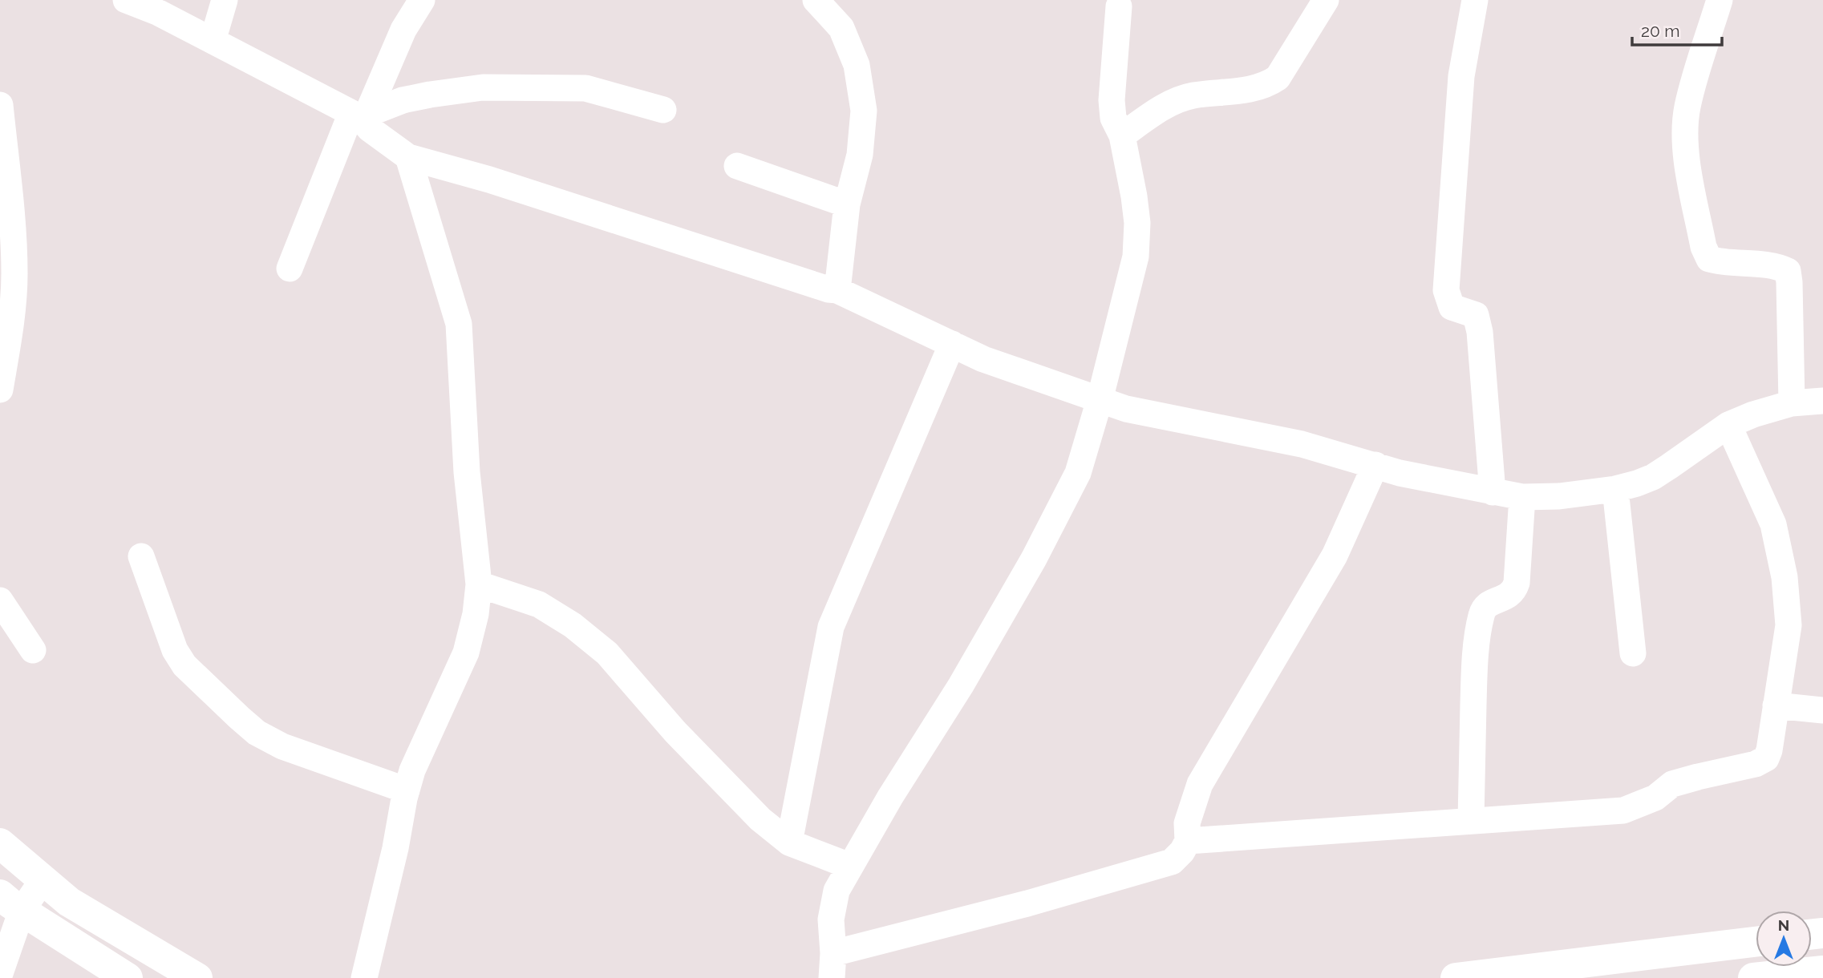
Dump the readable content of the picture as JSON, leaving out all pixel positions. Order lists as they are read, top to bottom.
{
  "scale_bar": "20 m",
  "north": "top"
}
